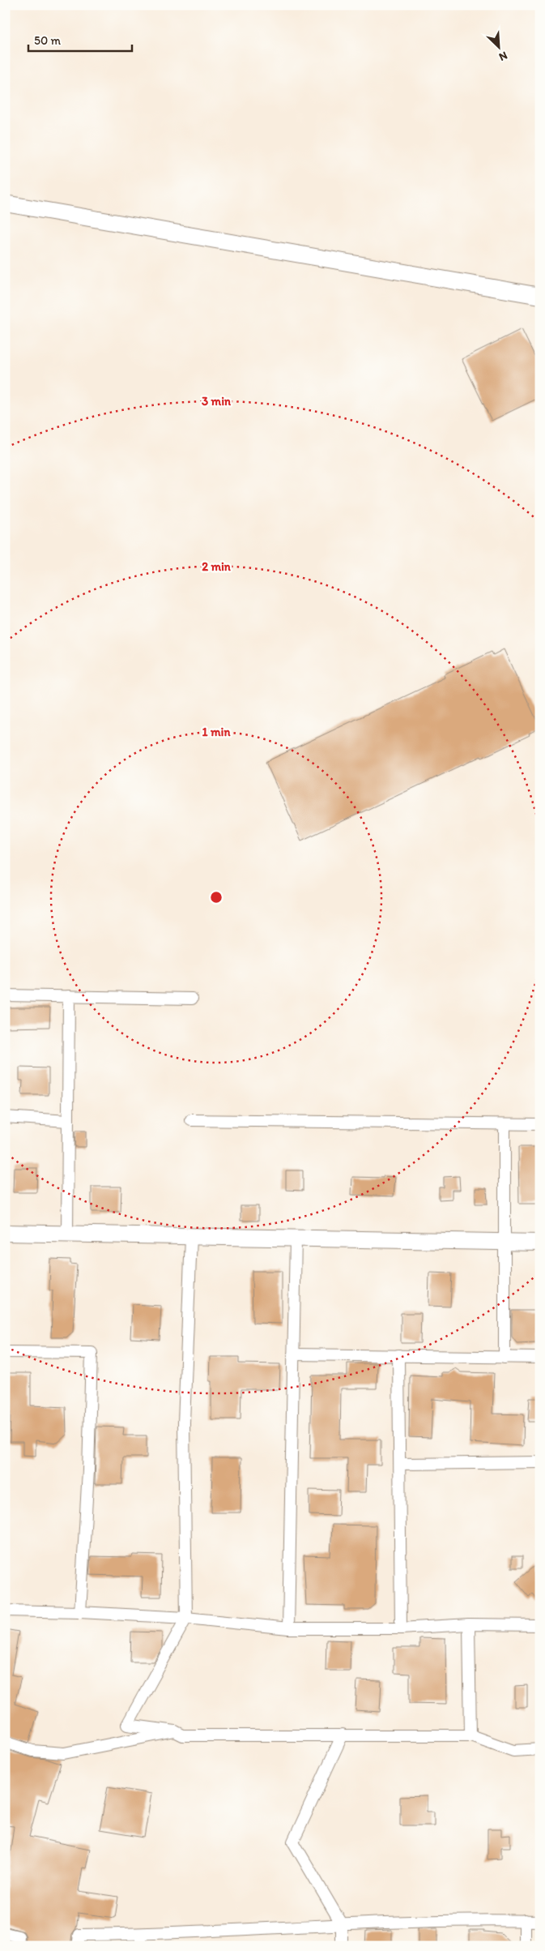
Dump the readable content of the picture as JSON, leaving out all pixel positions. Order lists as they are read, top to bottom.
{
  "scale_bar": "50 m",
  "north": "bottom right",
  "rings": ["3 min", "2 min", "1 min"]
}
